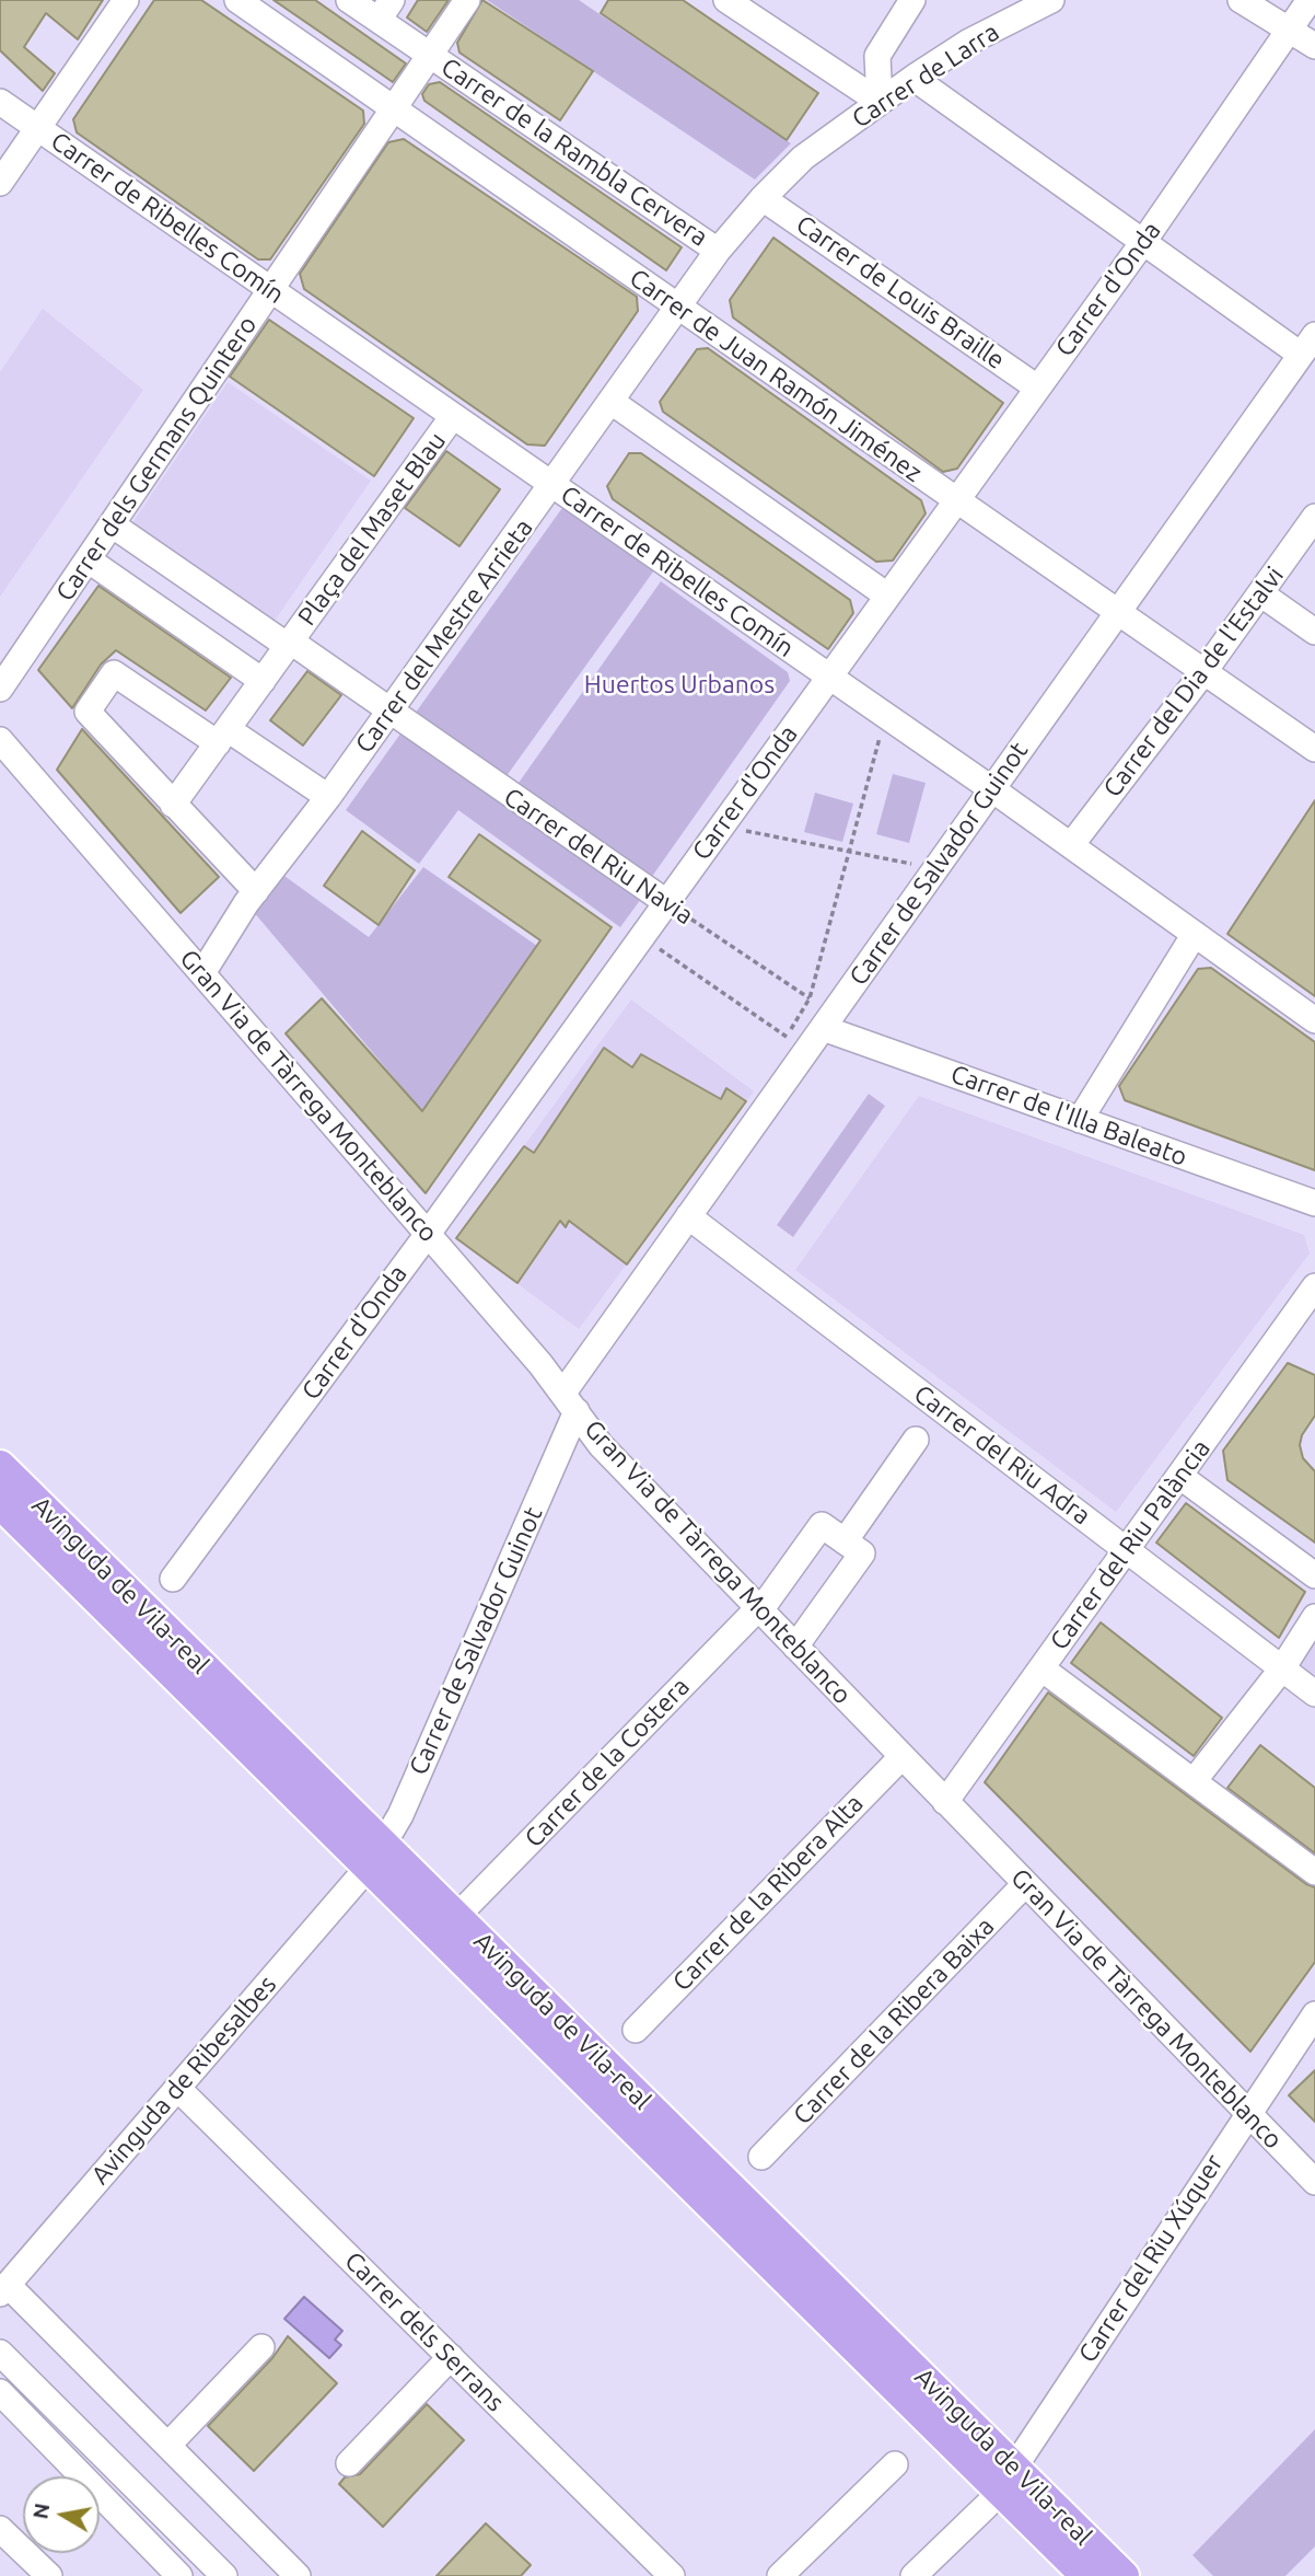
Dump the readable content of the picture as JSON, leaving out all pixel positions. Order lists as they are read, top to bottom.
{
  "streets": {
    "main road": ["Avinguda de Vila-real"],
    "street": [
      "Carrer de Larra",
      "Carrer de la Rambla Cervera",
      "Carrer de Ribelles Comín",
      "Carrer d'Onda",
      "Carrer de Louis Braille",
      "Carrer de Juan Ramón Jiménez",
      "Carrer dels Germans Quintero",
      "Plaça del Maset Blau",
      "Carrer del Mestre Arrieta",
      "Carrer del Dia de l'Estalvi",
      "Carrer del Riu Navia",
      "Carrer de Salvador Guinot",
      "Gran Via de Tàrrega Monteblanco",
      "Carrer de l'Illa Baleato",
      "Carrer del Riu Adra",
      "Carrer del Riu Palància",
      "Carrer de la Costera",
      "Carrer de la Ribera Alta",
      "Carrer de la Ribera Baixa",
      "Avinguda de Ribesalbes",
      "Carrer del Riu Xúquer",
      "Carrer dels Serrans"
    ]
  },
  "crossings": [
    ["Carrer de Larra", "Carrer del Mestre Arrieta"],
    ["Carrer de la Rambla Cervera", "Carrer dels Germans Quintero"],
    ["Carrer de la Rambla Cervera", "Carrer del Mestre Arrieta"],
    ["Carrer de Ribelles Comín", "Carrer d'Onda"],
    ["Carrer de Ribelles Comín", "Carrer dels Germans Quintero"],
    ["Carrer de Ribelles Comín", "Plaça del Maset Blau"],
    ["Carrer de Ribelles Comín", "Carrer del Mestre Arrieta"],
    ["Carrer de Ribelles Comín", "Carrer del Dia de l'Estalvi"],
    ["Carrer de Ribelles Comín", "Carrer de Salvador Guinot"],
    ["Carrer d'Onda", "Carrer de Louis Braille"],
    ["Carrer d'Onda", "Carrer de Juan Ramón Jiménez"],
    ["Carrer d'Onda", "Carrer del Riu Navia"],
    ["Carrer d'Onda", "Gran Via de Tàrrega Monteblanco"],
    ["Carrer de Louis Braille", "Carrer del Mestre Arrieta"],
    ["Carrer de Juan Ramón Jiménez", "Carrer dels Germans Quintero"],
    ["Carrer de Juan Ramón Jiménez", "Carrer del Mestre Arrieta"],
    ["Carrer de Juan Ramón Jiménez", "Carrer del Dia de l'Estalvi"],
    ["Carrer de Juan Ramón Jiménez", "Carrer de Salvador Guinot"],
    ["Carrer dels Germans Quintero", "Plaça del Maset Blau"],
    ["Plaça del Maset Blau", "Carrer del Mestre Arrieta"],
    ["Plaça del Maset Blau", "Carrer del Riu Navia"],
    ["Carrer del Mestre Arrieta", "Carrer del Riu Navia"],
    ["Carrer del Mestre Arrieta", "Gran Via de Tàrrega Monteblanco"],
    ["Carrer de Salvador Guinot", "Gran Via de Tàrrega Monteblanco"],
    ["Carrer de Salvador Guinot", "Carrer de l'Illa Baleato"],
    ["Carrer de Salvador Guinot", "Carrer del Riu Adra"],
    ["Carrer de Salvador Guinot", "Avinguda de Vila-real"],
    ["Carrer de Salvador Guinot", "Avinguda de Ribesalbes"],
    ["Gran Via de Tàrrega Monteblanco", "Carrer del Riu Palància"],
    ["Gran Via de Tàrrega Monteblanco", "Carrer de la Costera"],
    ["Gran Via de Tàrrega Monteblanco", "Carrer de la Ribera Alta"],
    ["Gran Via de Tàrrega Monteblanco", "Carrer de la Ribera Baixa"],
    ["Gran Via de Tàrrega Monteblanco", "Carrer del Riu Xúquer"],
    ["Carrer del Riu Adra", "Carrer del Riu Palància"],
    ["Avinguda de Vila-real", "Carrer de la Costera"],
    ["Avinguda de Vila-real", "Avinguda de Ribesalbes"],
    ["Avinguda de Vila-real", "Carrer del Riu Xúquer"],
    ["Avinguda de Ribesalbes", "Carrer dels Serrans"]
  ],
  "parks": ["Huertos Urbanos"],
  "north": "left"
}
